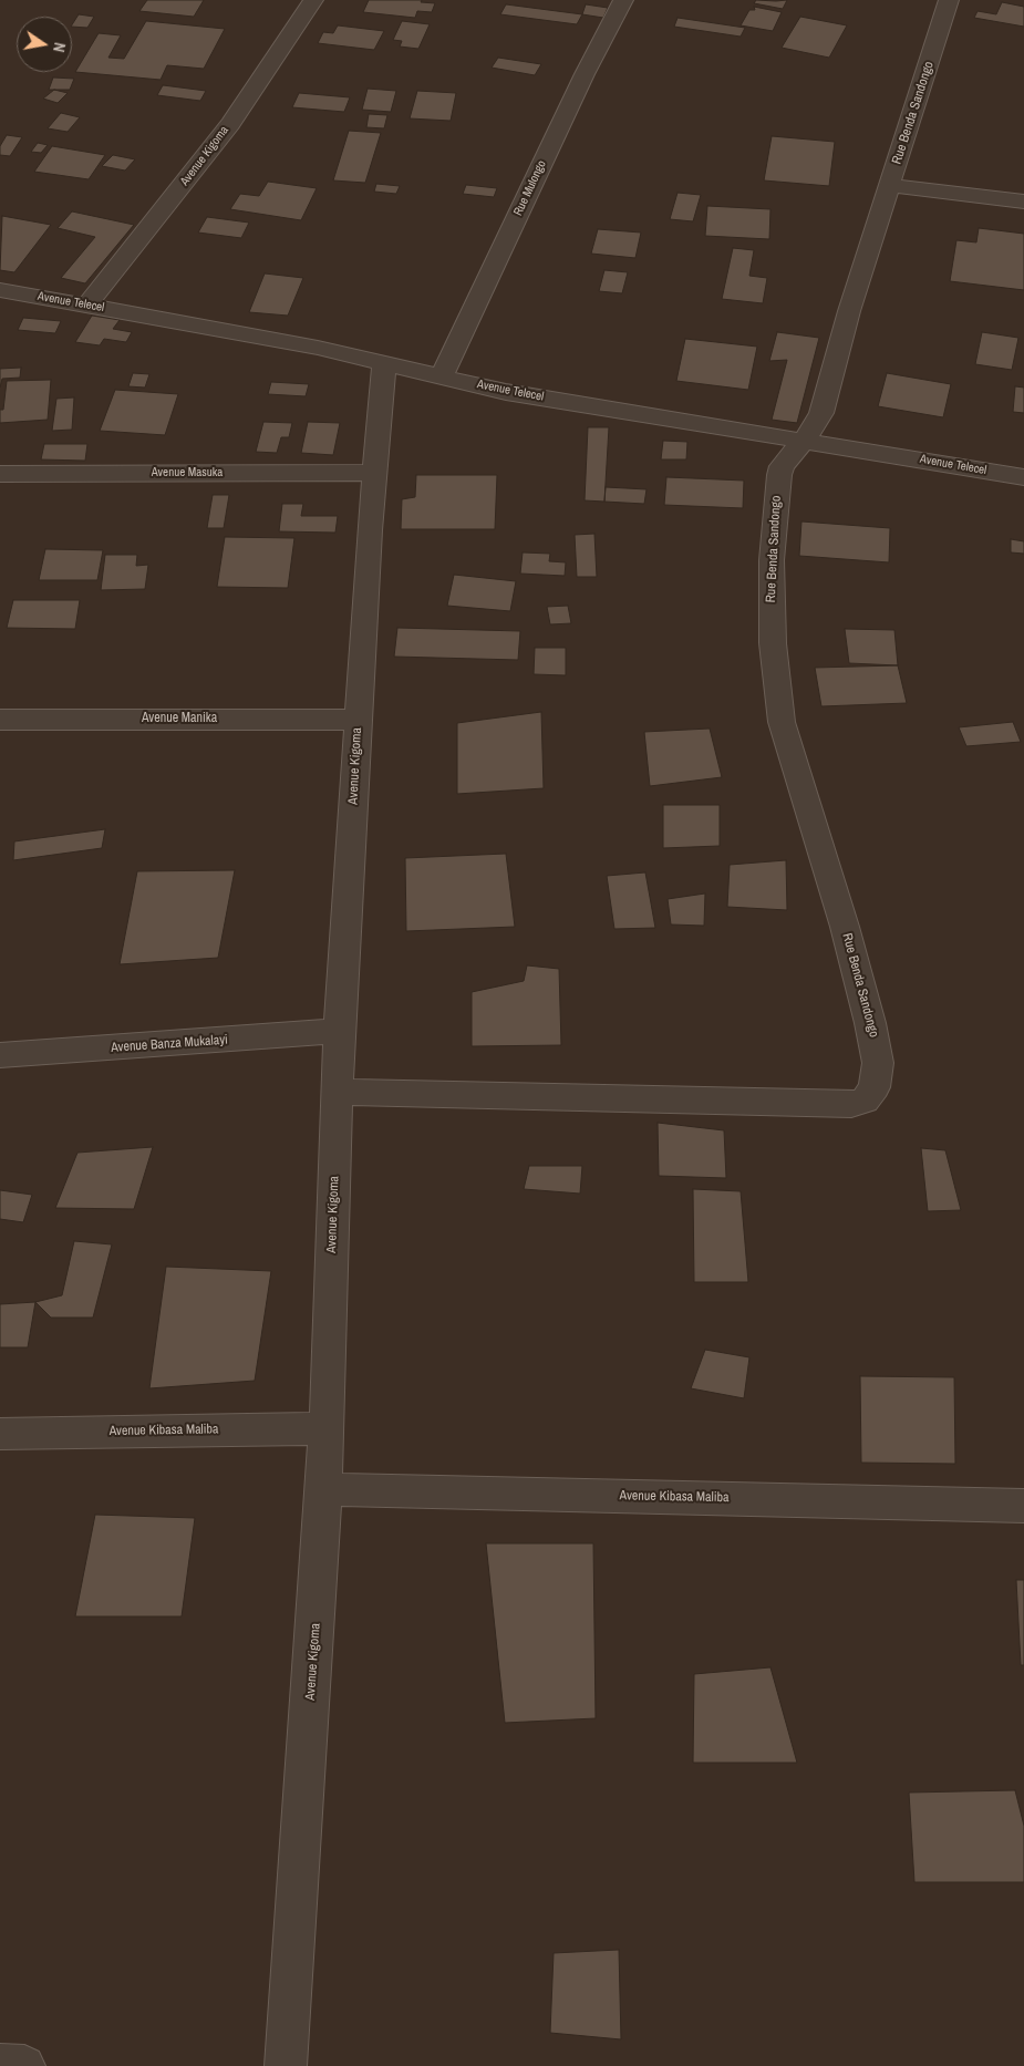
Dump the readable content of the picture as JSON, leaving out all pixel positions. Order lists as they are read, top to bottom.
{
  "streets": {
    "street": [
      "Rue Benda Sandongo",
      "Avenue Kigoma",
      "Rue Mulongo",
      "Avenue Telecel",
      "Avenue Masuka",
      "Avenue Manika",
      "Avenue Banza Mukalayi",
      "Avenue Kibasa Maliba"
    ]
  },
  "crossings": [
    ["Rue Benda Sandongo", "Avenue Kigoma"],
    ["Rue Benda Sandongo", "Avenue Telecel"],
    ["Avenue Kigoma", "Avenue Telecel"],
    ["Avenue Kigoma", "Avenue Masuka"],
    ["Avenue Kigoma", "Avenue Manika"],
    ["Avenue Kigoma", "Avenue Banza Mukalayi"],
    ["Avenue Kigoma", "Avenue Kibasa Maliba"],
    ["Rue Mulongo", "Avenue Telecel"]
  ],
  "north": "right"
}
